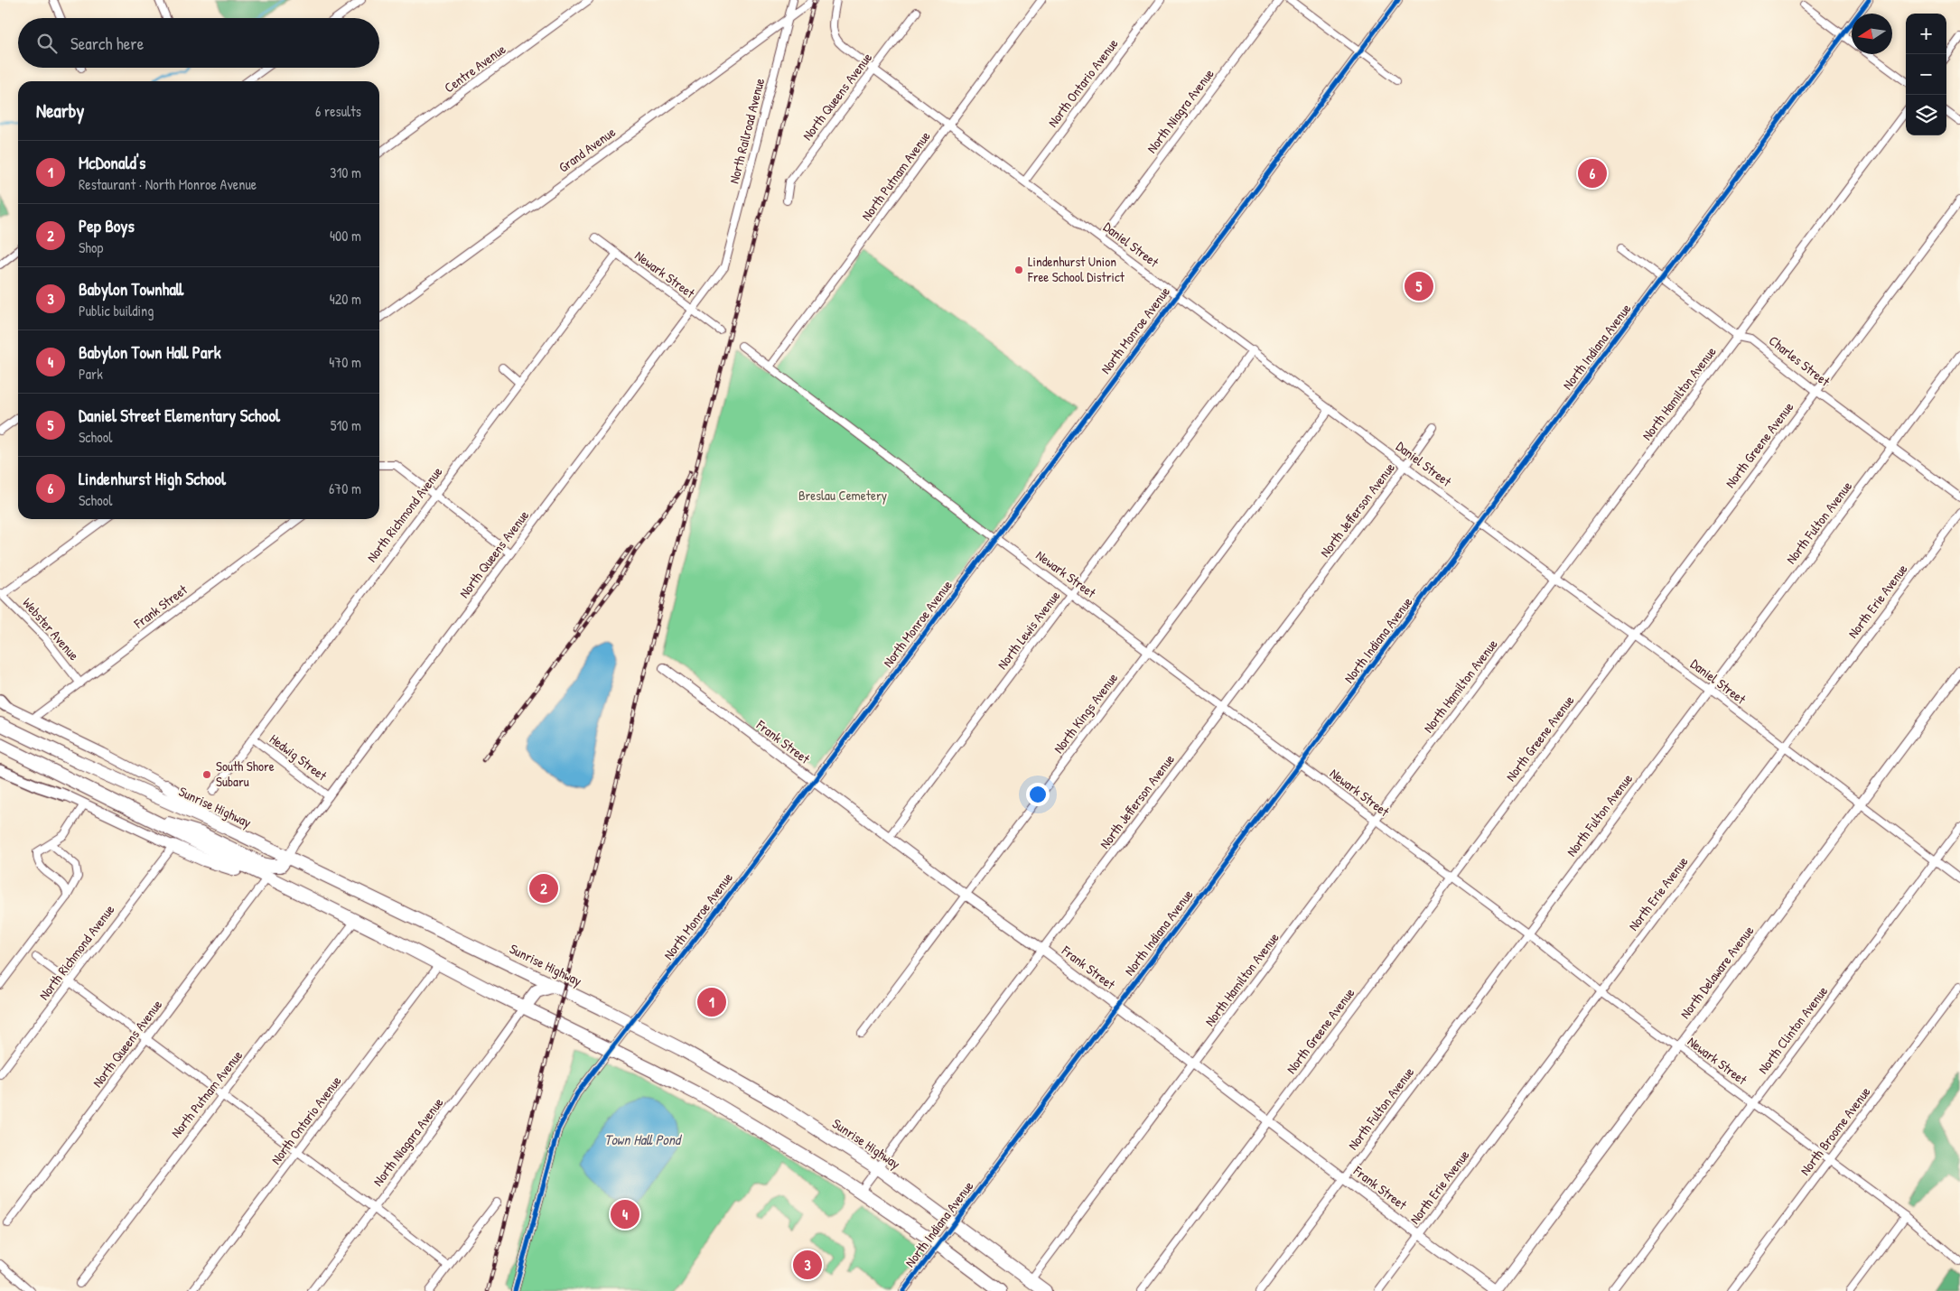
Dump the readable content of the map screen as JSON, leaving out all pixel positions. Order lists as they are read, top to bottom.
{
  "streets": {
    "highway": ["Sunrise Highway"],
    "street": [
      "Centre Avenue",
      "North Ontario Avenue",
      "North Queens Avenue",
      "North Niagra Avenue",
      "North Railroad Avenue",
      "Grand Avenue",
      "North Putnam Avenue",
      "Daniel Street",
      "Newark Street",
      "North Monroe Avenue",
      "North Indiana Avenue",
      "Charles Street",
      "North Hamilton Avenue",
      "North Greene Avenue",
      "North Jefferson Avenue",
      "North Richmond Avenue",
      "North Fulton Avenue",
      "North Erie Avenue",
      "Frank Street",
      "Webster Avenue",
      "North Lewis Avenue",
      "North Kings Avenue",
      "Hedwig Street",
      "North Delaware Avenue",
      "North Clinton Avenue",
      "North Broome Avenue",
      "North Niagara Avenue"
    ]
  },
  "crossings": [
    ["North Ontario Avenue", "Daniel Street"],
    ["North Queens Avenue", "North Railroad Avenue"],
    ["North Queens Avenue", "Daniel Street"],
    ["North Queens Avenue", "Newark Street"],
    ["North Queens Avenue", "Hedwig Street"],
    ["North Queens Avenue", "Sunrise Highway"],
    ["North Niagra Avenue", "Daniel Street"],
    ["North Railroad Avenue", "Grand Avenue"],
    ["North Putnam Avenue", "Daniel Street"],
    ["North Putnam Avenue", "Newark Street"],
    ["Daniel Street", "North Monroe Avenue"],
    ["Daniel Street", "North Indiana Avenue"],
    ["Daniel Street", "North Hamilton Avenue"],
    ["Daniel Street", "North Greene Avenue"],
    ["Daniel Street", "North Jefferson Avenue"],
    ["Daniel Street", "North Fulton Avenue"],
    ["Daniel Street", "North Erie Avenue"],
    ["Daniel Street", "North Lewis Avenue"],
    ["Daniel Street", "North Kings Avenue"],
    ["Daniel Street", "North Delaware Avenue"],
    ["Daniel Street", "North Clinton Avenue"],
    ["Newark Street", "North Monroe Avenue"],
    ["Newark Street", "North Indiana Avenue"],
    ["Newark Street", "North Hamilton Avenue"],
    ["Newark Street", "North Greene Avenue"],
    ["Newark Street", "North Jefferson Avenue"],
    ["Newark Street", "North Richmond Avenue"],
    ["Newark Street", "North Fulton Avenue"],
    ["Newark Street", "North Erie Avenue"],
    ["Newark Street", "North Lewis Avenue"],
    ["Newark Street", "North Kings Avenue"],
    ["Newark Street", "North Delaware Avenue"],
    ["Newark Street", "North Clinton Avenue"],
    ["Newark Street", "North Broome Avenue"],
    ["North Monroe Avenue", "Frank Street"],
    ["North Monroe Avenue", "Sunrise Highway"],
    ["North Indiana Avenue", "Charles Street"],
    ["North Indiana Avenue", "Frank Street"],
    ["North Indiana Avenue", "Sunrise Highway"],
    ["Charles Street", "North Hamilton Avenue"],
    ["Charles Street", "North Greene Avenue"],
    ["Charles Street", "North Fulton Avenue"],
    ["North Hamilton Avenue", "Frank Street"],
    ["North Hamilton Avenue", "Sunrise Highway"],
    ["North Greene Avenue", "Frank Street"],
    ["North Jefferson Avenue", "Frank Street"],
    ["North Jefferson Avenue", "Sunrise Highway"],
    ["North Richmond Avenue", "Hedwig Street"],
    ["North Fulton Avenue", "Frank Street"],
    ["North Erie Avenue", "Frank Street"],
    ["Frank Street", "Webster Avenue"],
    ["Frank Street", "North Lewis Avenue"],
    ["Frank Street", "North Kings Avenue"],
    ["Frank Street", "Sunrise Highway"],
    ["Frank Street", "North Delaware Avenue"]
  ],
  "water": ["Town Hall Pond"],
  "parks": ["Breslau Cemetery"],
  "places": ["Lindenhurst Union Free School District", "South Shore Subaru"],
  "north": "left",
  "page": {
    "map_buttons": ["+", "−"],
    "search": "Search here",
    "heading": ["Nearby", "6 results"],
    "list": [
      {
        "mark": "1",
        "name": "McDonald's",
        "note": "Restaurant · North Monroe Avenue",
        "value": "310 m"
      },
      {
        "mark": "2",
        "name": "Pep Boys",
        "note": "Shop",
        "value": "400 m"
      },
      {
        "mark": "3",
        "name": "Babylon Townhall",
        "note": "Public building",
        "value": "420 m"
      },
      {
        "mark": "4",
        "name": "Babylon Town Hall Park",
        "note": "Park",
        "value": "470 m"
      },
      {
        "mark": "5",
        "name": "Daniel Street Elementary School",
        "note": "School",
        "value": "510 m"
      },
      {
        "mark": "6",
        "name": "Lindenhurst High School",
        "note": "School",
        "value": "670 m"
      }
    ],
    "pins": [
      "6",
      "5",
      "2",
      "1",
      "4",
      "3"
    ]
  }
}
